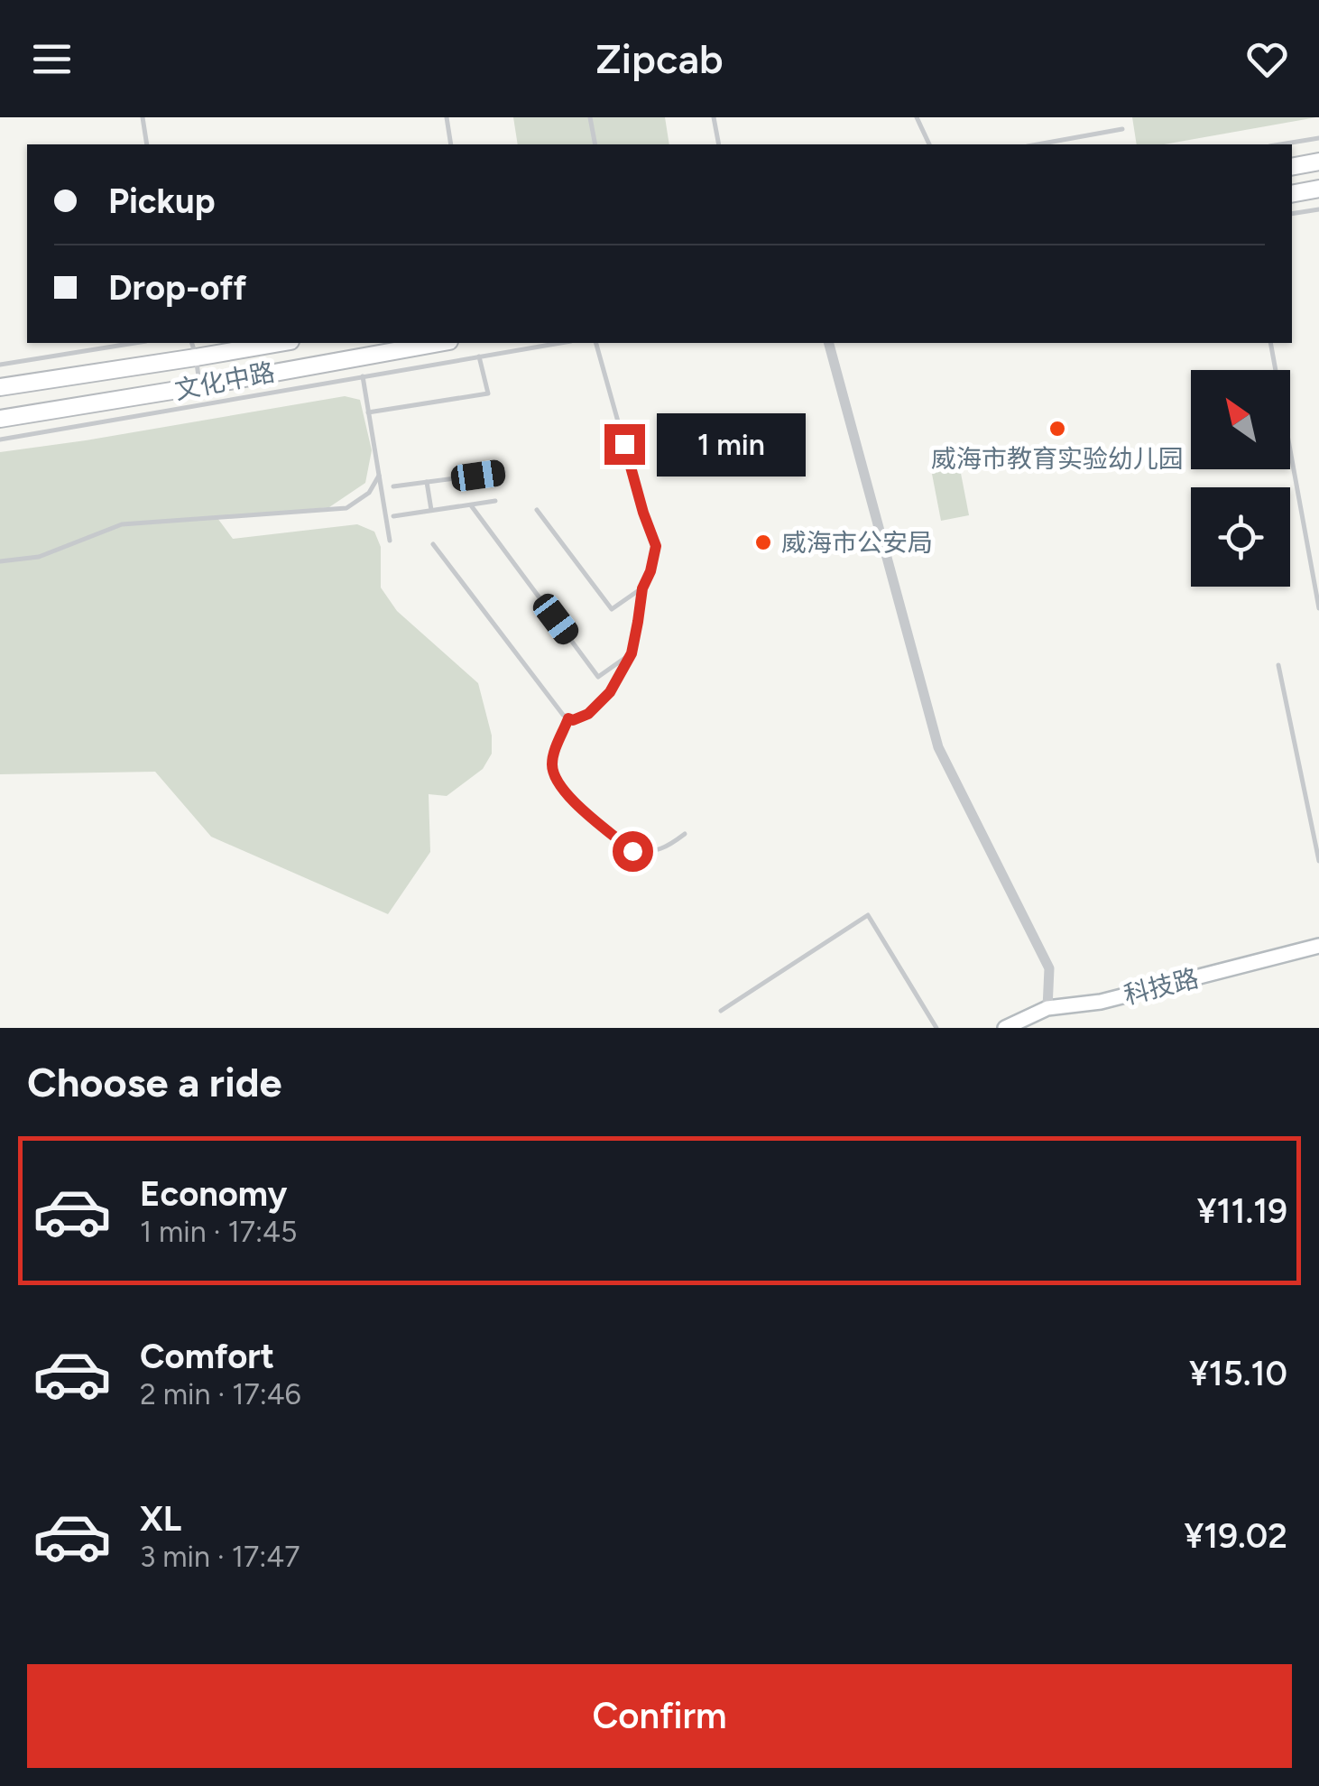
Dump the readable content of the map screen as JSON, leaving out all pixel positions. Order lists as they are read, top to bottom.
{
  "streets": {
    "main road": ["文化中路", "科技路"]
  },
  "places": ["威海市教育实验幼儿园", "威海市公安局"],
  "north": "top left",
  "page": {
    "header": "Zipcab",
    "banner": ["Pickup", "Drop-off"],
    "bubble": "1 min",
    "heading": "Choose a ride",
    "list": [
      {
        "name": "Economy",
        "note": "1 min · 17:45",
        "value": "¥11.19"
      },
      {
        "name": "Comfort",
        "note": "2 min · 17:46",
        "value": "¥15.10"
      },
      {
        "name": "XL",
        "note": "3 min · 17:47",
        "value": "¥19.02"
      }
    ],
    "buttons": "Confirm"
  }
}
